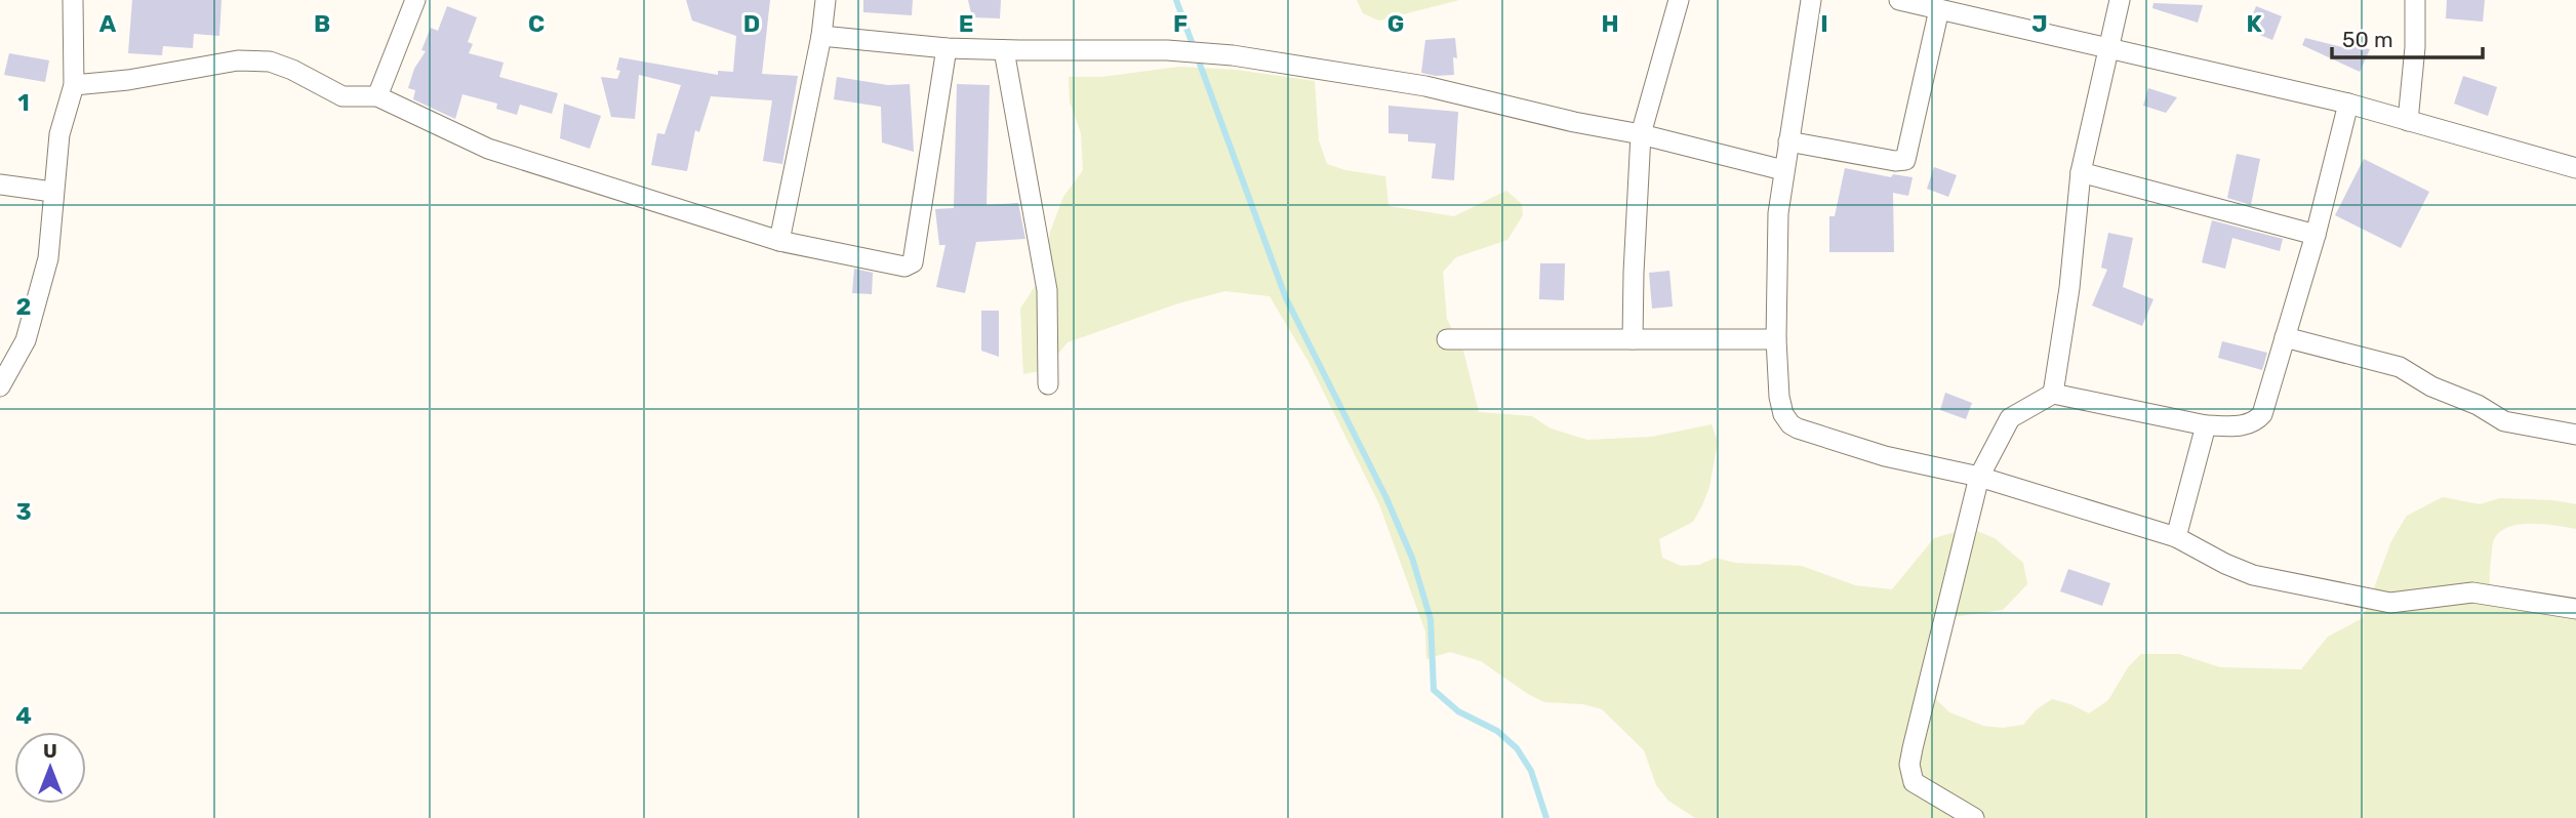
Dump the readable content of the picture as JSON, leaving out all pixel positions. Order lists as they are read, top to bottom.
{
  "scale_bar": "50 m",
  "north": "top",
  "grid": {
    "columns": [
      "A",
      "B",
      "C",
      "D",
      "E",
      "F",
      "G",
      "H",
      "I",
      "J",
      "K"
    ],
    "rows": [
      "1",
      "2",
      "3",
      "4"
    ]
  }
}
